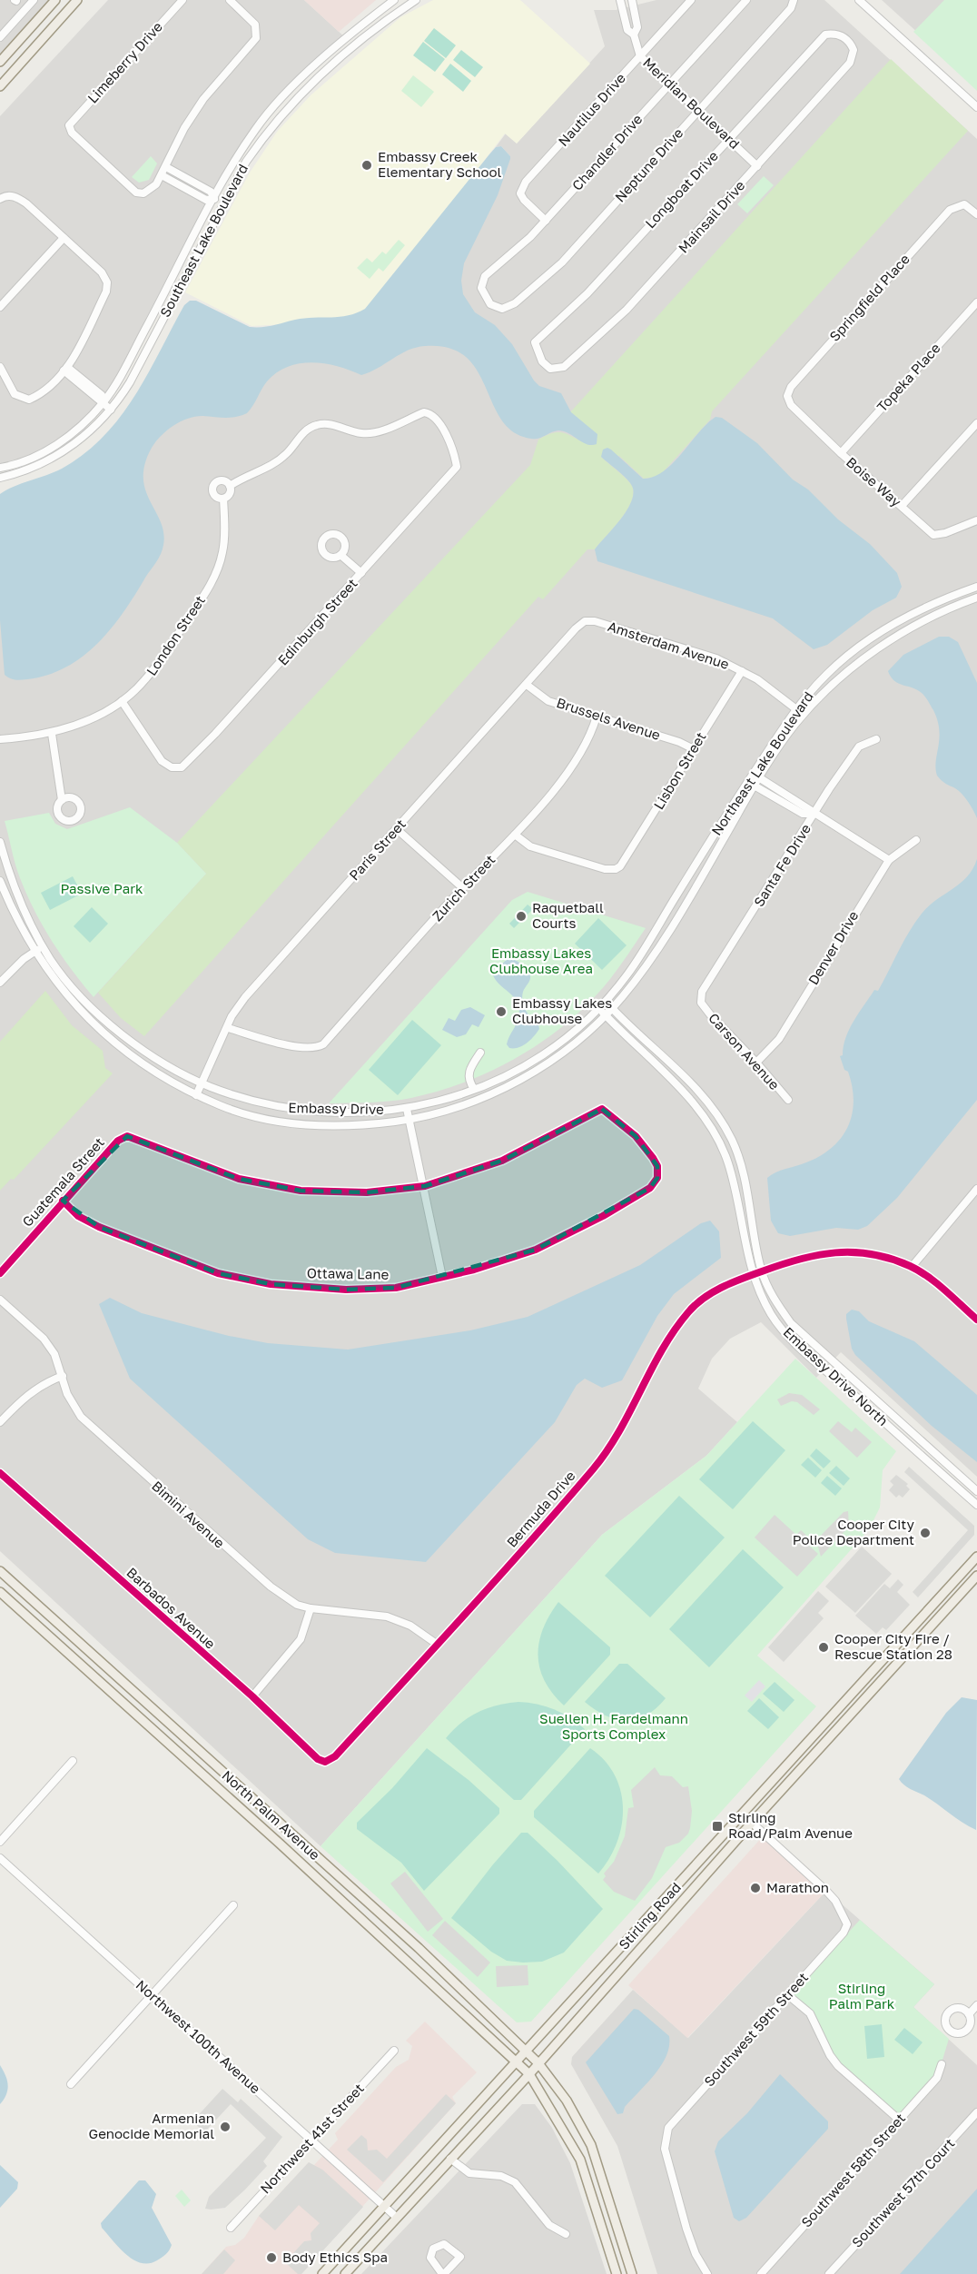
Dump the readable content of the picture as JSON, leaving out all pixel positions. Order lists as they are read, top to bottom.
{
  "streets": {
    "main road": ["North Palm Avenue", "Stirling Road"],
    "street": [
      "Limeberry Drive",
      "Meridian Boulevard",
      "Nautilus Drive",
      "Chandler Drive",
      "Neptune Drive",
      "Longboat Drive",
      "Mainsail Drive",
      "Southeast Lake Boulevard",
      "Springfield Place",
      "Topeka Place",
      "Boise Way",
      "Edinburgh Street",
      "London Street",
      "Amsterdam Avenue",
      "Brussels Avenue",
      "Northeast Lake Boulevard",
      "Lisbon Street",
      "Paris Street",
      "Santa Fe Drive",
      "Zurich Street",
      "Denver Drive",
      "Carson Avenue",
      "Embassy Drive",
      "Guatemala Street",
      "Ottawa Lane",
      "Embassy Drive North",
      "Bermuda Drive",
      "Bimini Avenue",
      "Barbados Avenue",
      "Southwest 59th Street",
      "Northwest 100th Avenue",
      "Northwest 41st Street",
      "Southwest 58th Street",
      "Southwest 57th Court"
    ]
  },
  "crossings": [
    ["Meridian Boulevard", "Nautilus Drive"],
    ["Meridian Boulevard", "Chandler Drive"],
    ["Meridian Boulevard", "Neptune Drive"],
    ["Meridian Boulevard", "Longboat Drive"],
    ["Meridian Boulevard", "Mainsail Drive"],
    ["Nautilus Drive", "Chandler Drive"],
    ["Chandler Drive", "Neptune Drive"],
    ["Longboat Drive", "Mainsail Drive"],
    ["Springfield Place", "Boise Way"],
    ["Topeka Place", "Boise Way"],
    ["Edinburgh Street", "London Street"],
    ["Amsterdam Avenue", "Northeast Lake Boulevard"],
    ["Amsterdam Avenue", "Lisbon Street"],
    ["Amsterdam Avenue", "Paris Street"],
    ["Brussels Avenue", "Lisbon Street"],
    ["Brussels Avenue", "Paris Street"],
    ["Brussels Avenue", "Zurich Street"],
    ["Northeast Lake Boulevard", "Embassy Drive"],
    ["Northeast Lake Boulevard", "Embassy Drive North"],
    ["Lisbon Street", "Zurich Street"],
    ["Paris Street", "Zurich Street"],
    ["Paris Street", "Embassy Drive"],
    ["Santa Fe Drive", "Carson Avenue"],
    ["Denver Drive", "Carson Avenue"],
    ["Embassy Drive", "Embassy Drive North"],
    ["Guatemala Street", "Ottawa Lane"],
    ["Embassy Drive North", "Bermuda Drive"],
    ["Bermuda Drive", "Bimini Avenue"],
    ["Bermuda Drive", "Barbados Avenue"],
    ["North Palm Avenue", "Stirling Road"],
    ["Stirling Road", "Southwest 59th Street"],
    ["Stirling Road", "Northwest 100th Avenue"],
    ["Northwest 100th Avenue", "Northwest 41st Street"]
  ],
  "parks": [
    "Passive Park",
    "Embassy Lakes Clubhouse Area",
    "Suellen H. Fardelmann Sports Complex",
    "Stirling Palm Park"
  ],
  "places": {
    "other": [
      "Embassy Creek Elementary School",
      "Raquetball Courts",
      "Embassy Lakes Clubhouse",
      "Cooper City Police Department",
      "Cooper City Fire / Rescue Station 28",
      "Marathon",
      "Armenian Genocide Memorial",
      "Body Ethics Spa"
    ],
    "transit": ["Stirling Road/Palm Avenue"]
  }
}
